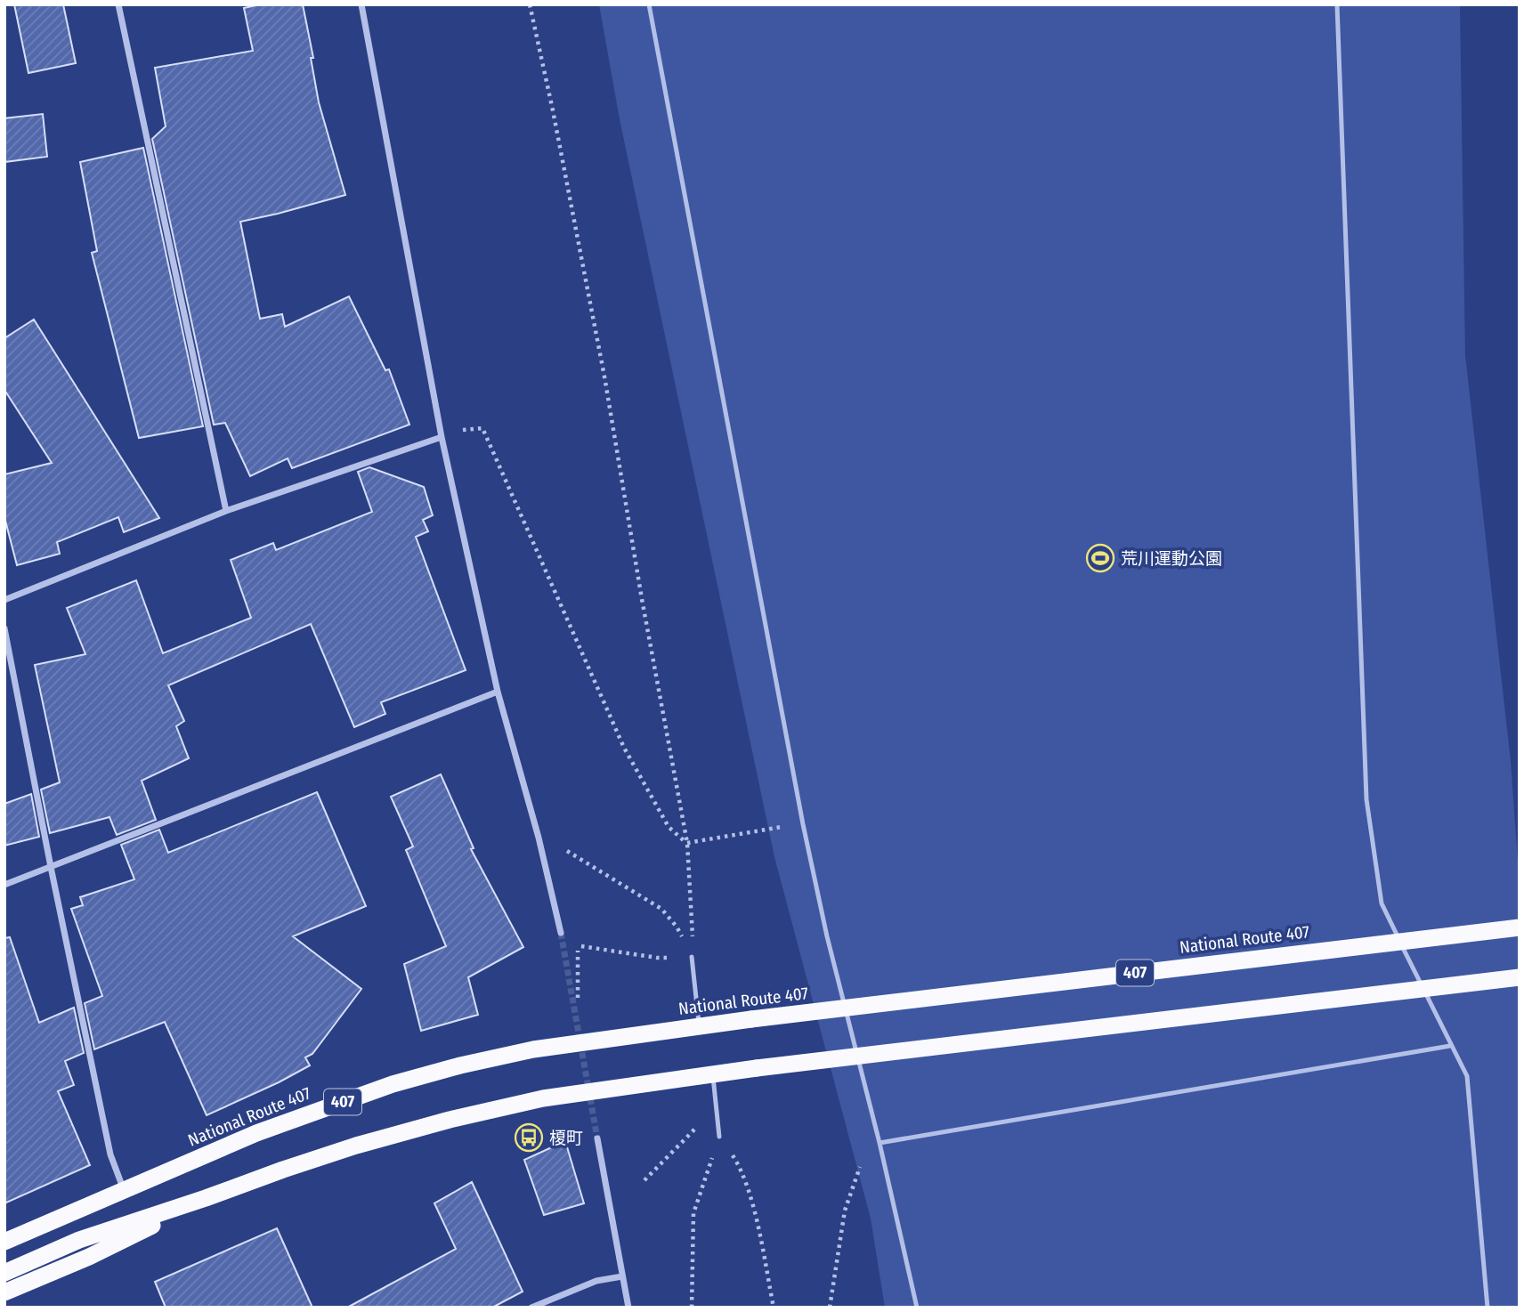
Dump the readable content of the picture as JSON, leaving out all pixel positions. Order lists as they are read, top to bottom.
{
  "streets": {
    "highway": ["National Route 407", "407"]
  },
  "places": {
    "sports": ["荒川運動公園"],
    "bus stop": ["榎町"]
  }
}
